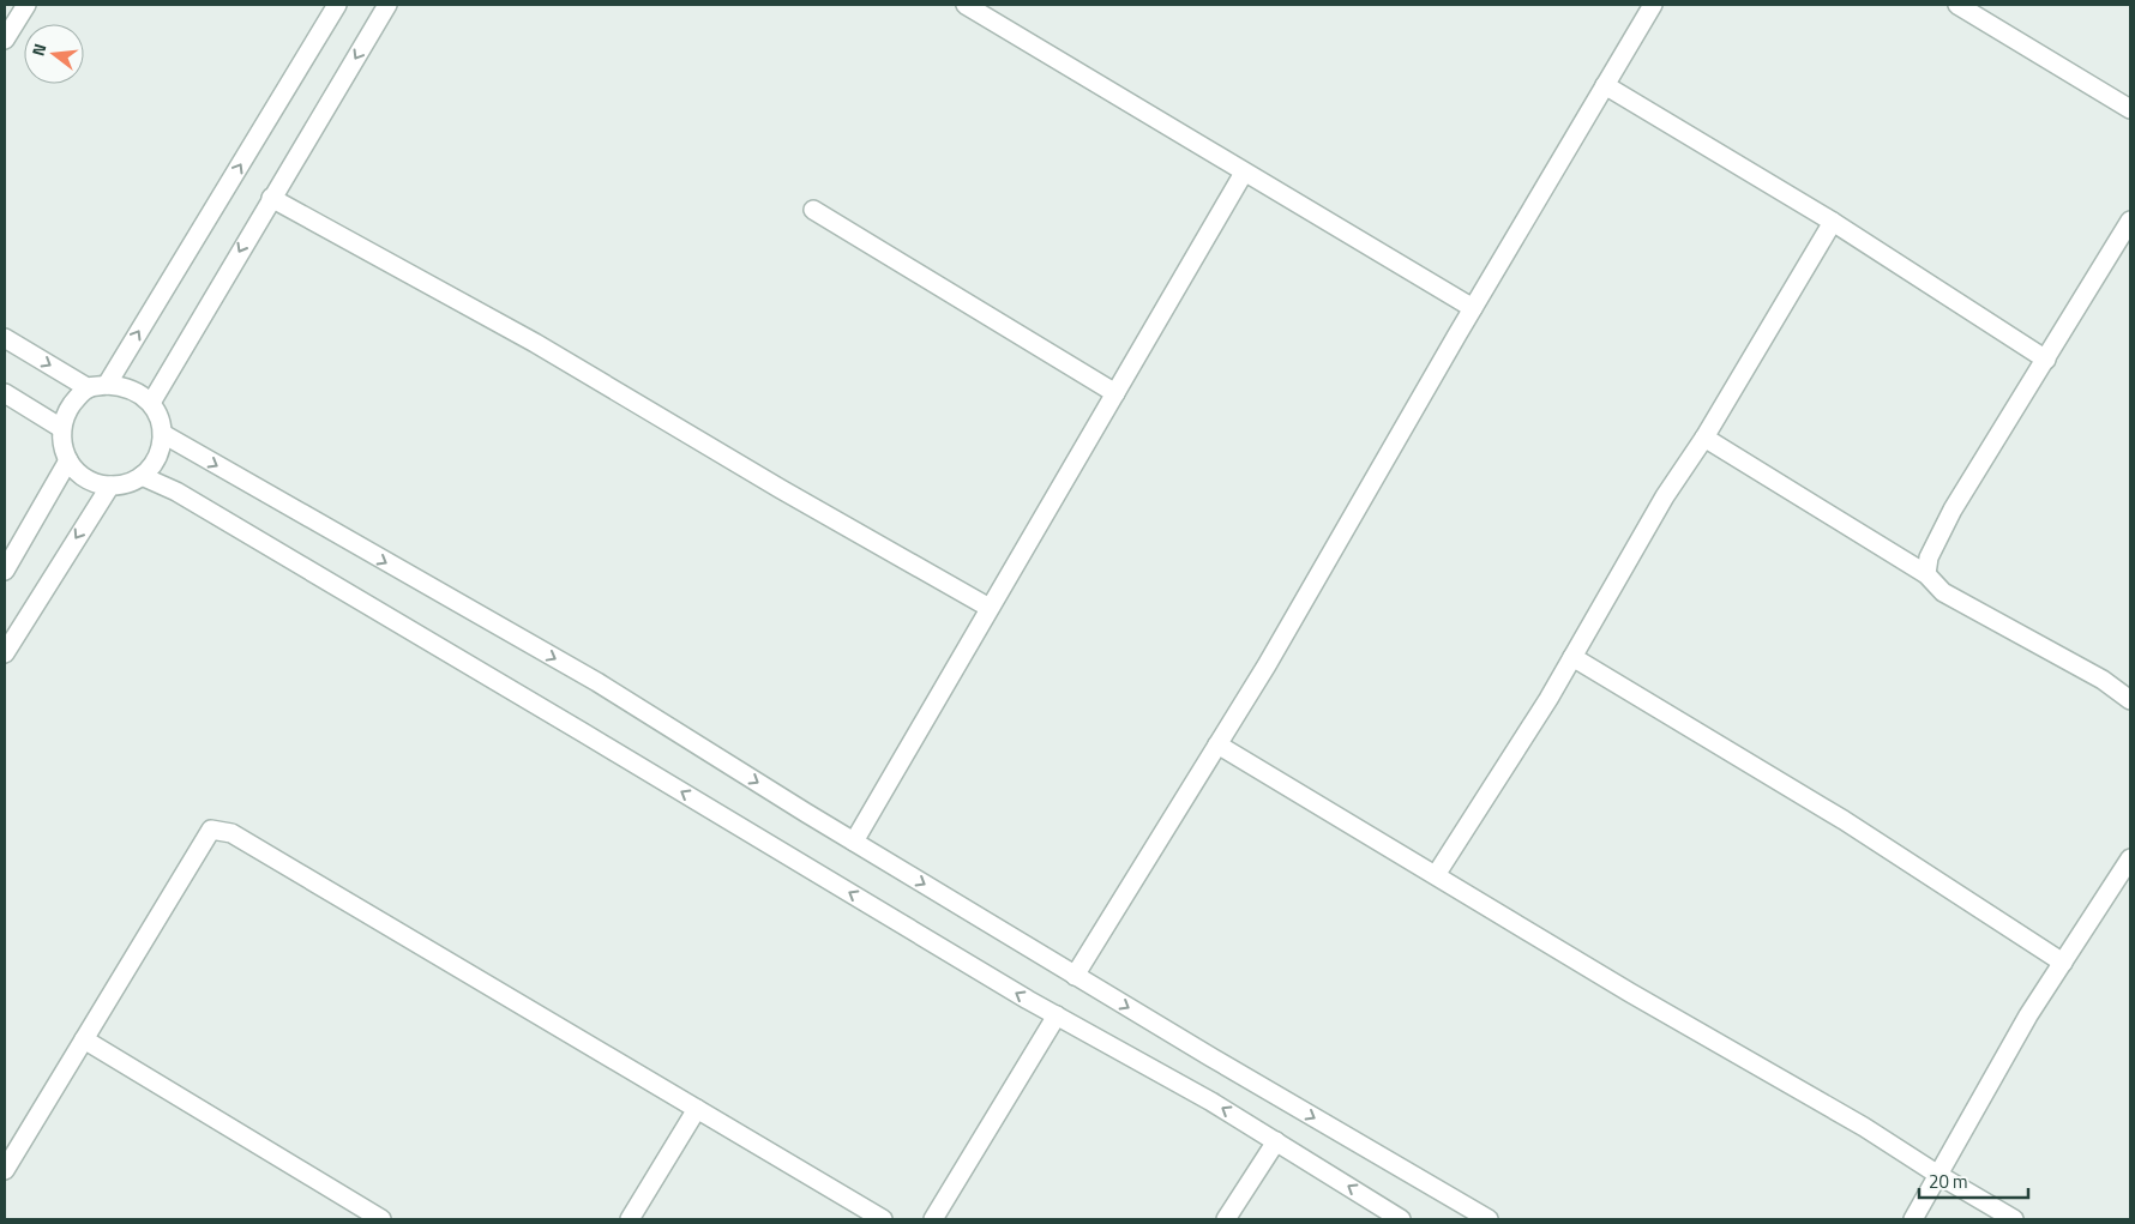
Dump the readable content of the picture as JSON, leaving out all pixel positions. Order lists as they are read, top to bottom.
{
  "scale_bar": "20 m",
  "north": "left"
}
